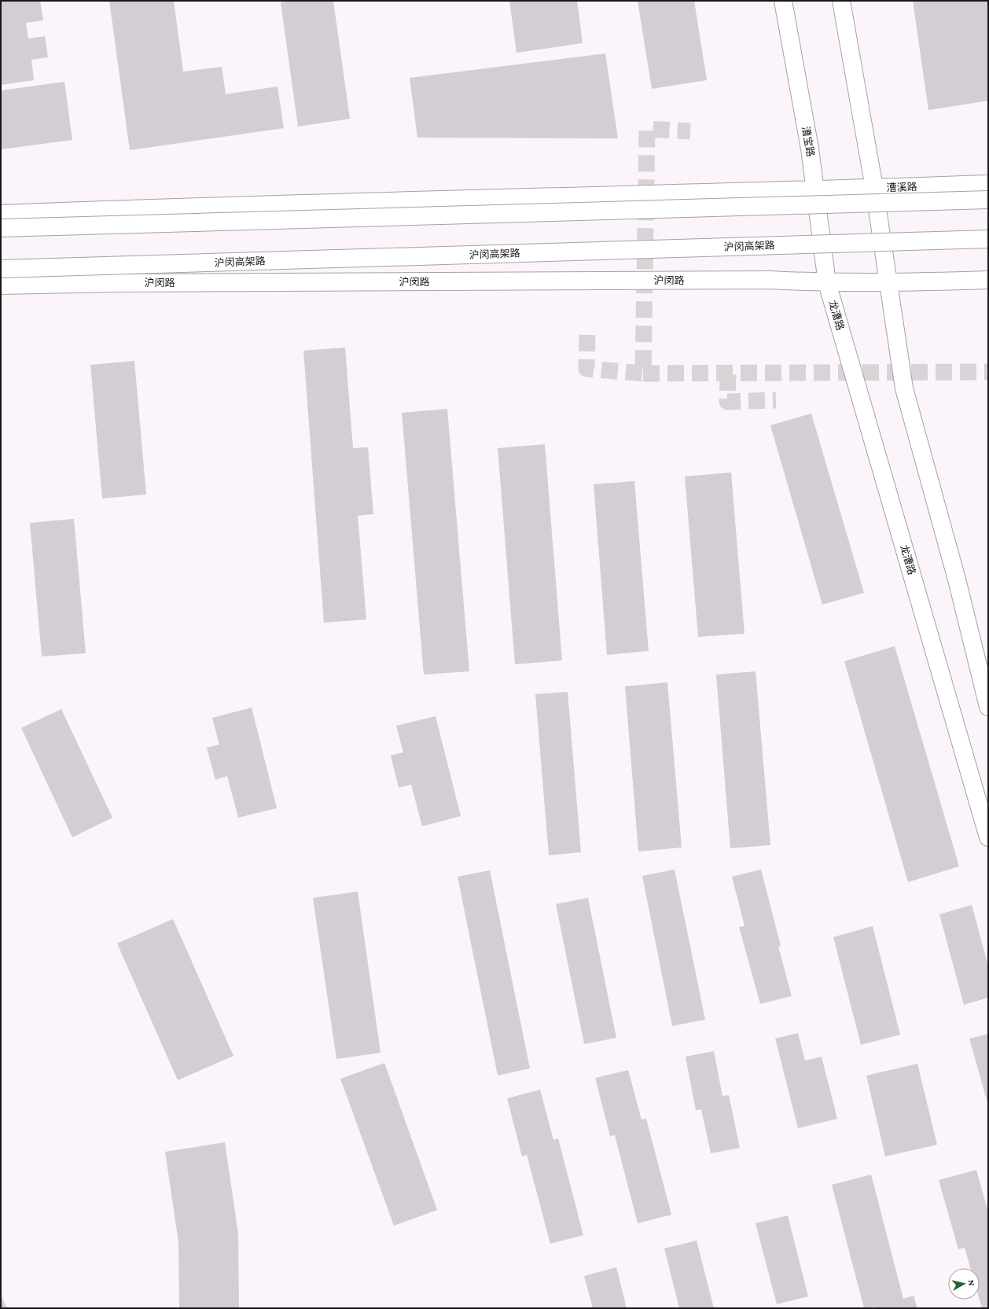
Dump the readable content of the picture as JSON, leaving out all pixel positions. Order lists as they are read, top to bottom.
{
  "streets": {
    "main road": [
      "漕宝路",
      "漕溪路",
      "沪闵高架路",
      "沪闵路",
      "龙漕路"
    ]
  },
  "crossings": [
    ["漕宝路", "漕溪路"],
    ["漕宝路", "沪闵路"],
    ["漕宝路", "龙漕路"],
    ["沪闵路", "龙漕路"]
  ],
  "north": "right"
}
